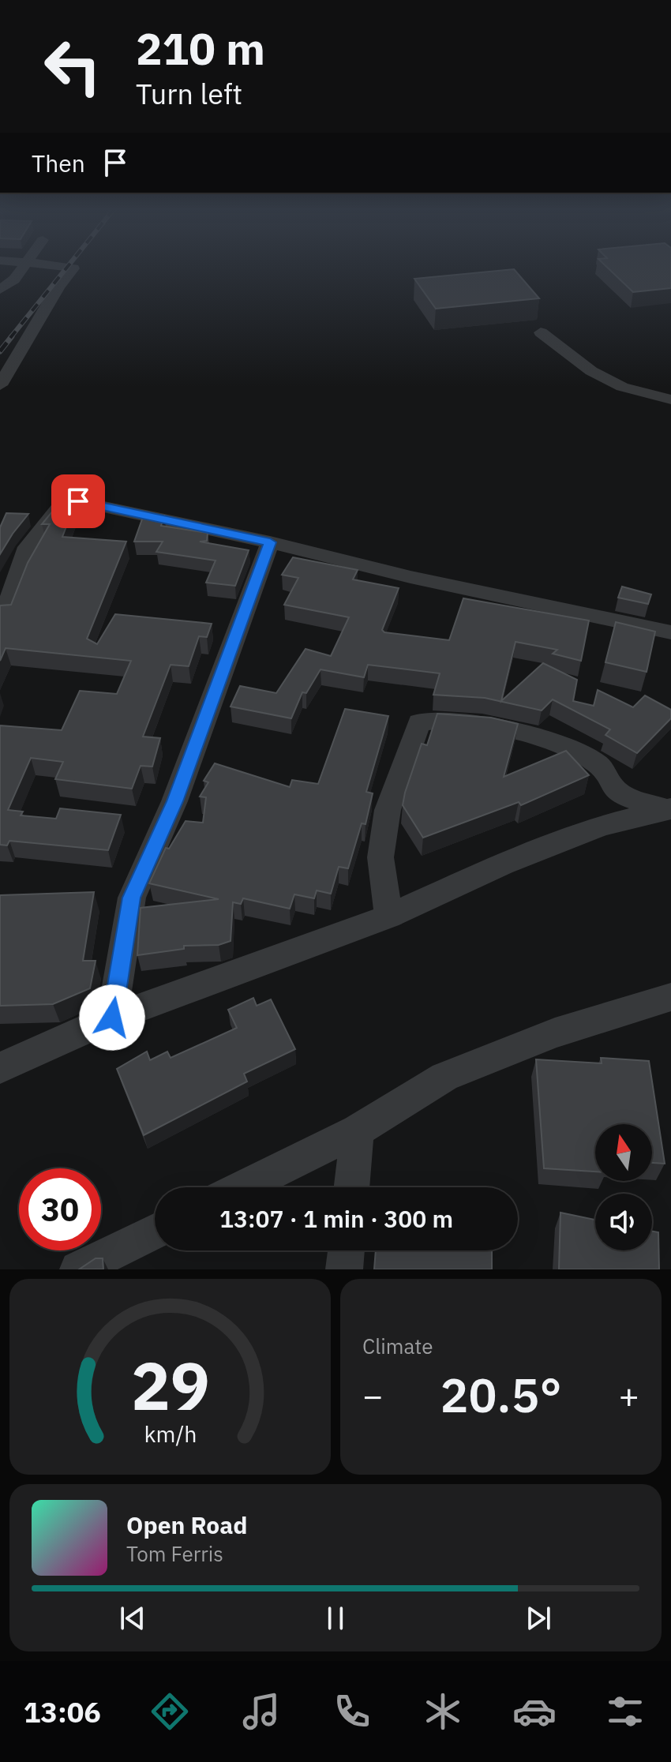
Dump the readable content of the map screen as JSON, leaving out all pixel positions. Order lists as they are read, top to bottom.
{
  "north": "top",
  "page": {
    "turn": ["210 m", "Turn left"],
    "then": "Then",
    "limit": "30",
    "trip": "13:07 · 1 min · 300 m",
    "tile": "Climate",
    "heat": ["−", "20.5°", "+"],
    "song": ["Open Road", "Tom Ferris"],
    "tabs": "13:06",
    "gauge": ["29", "km/h"]
  }
}
